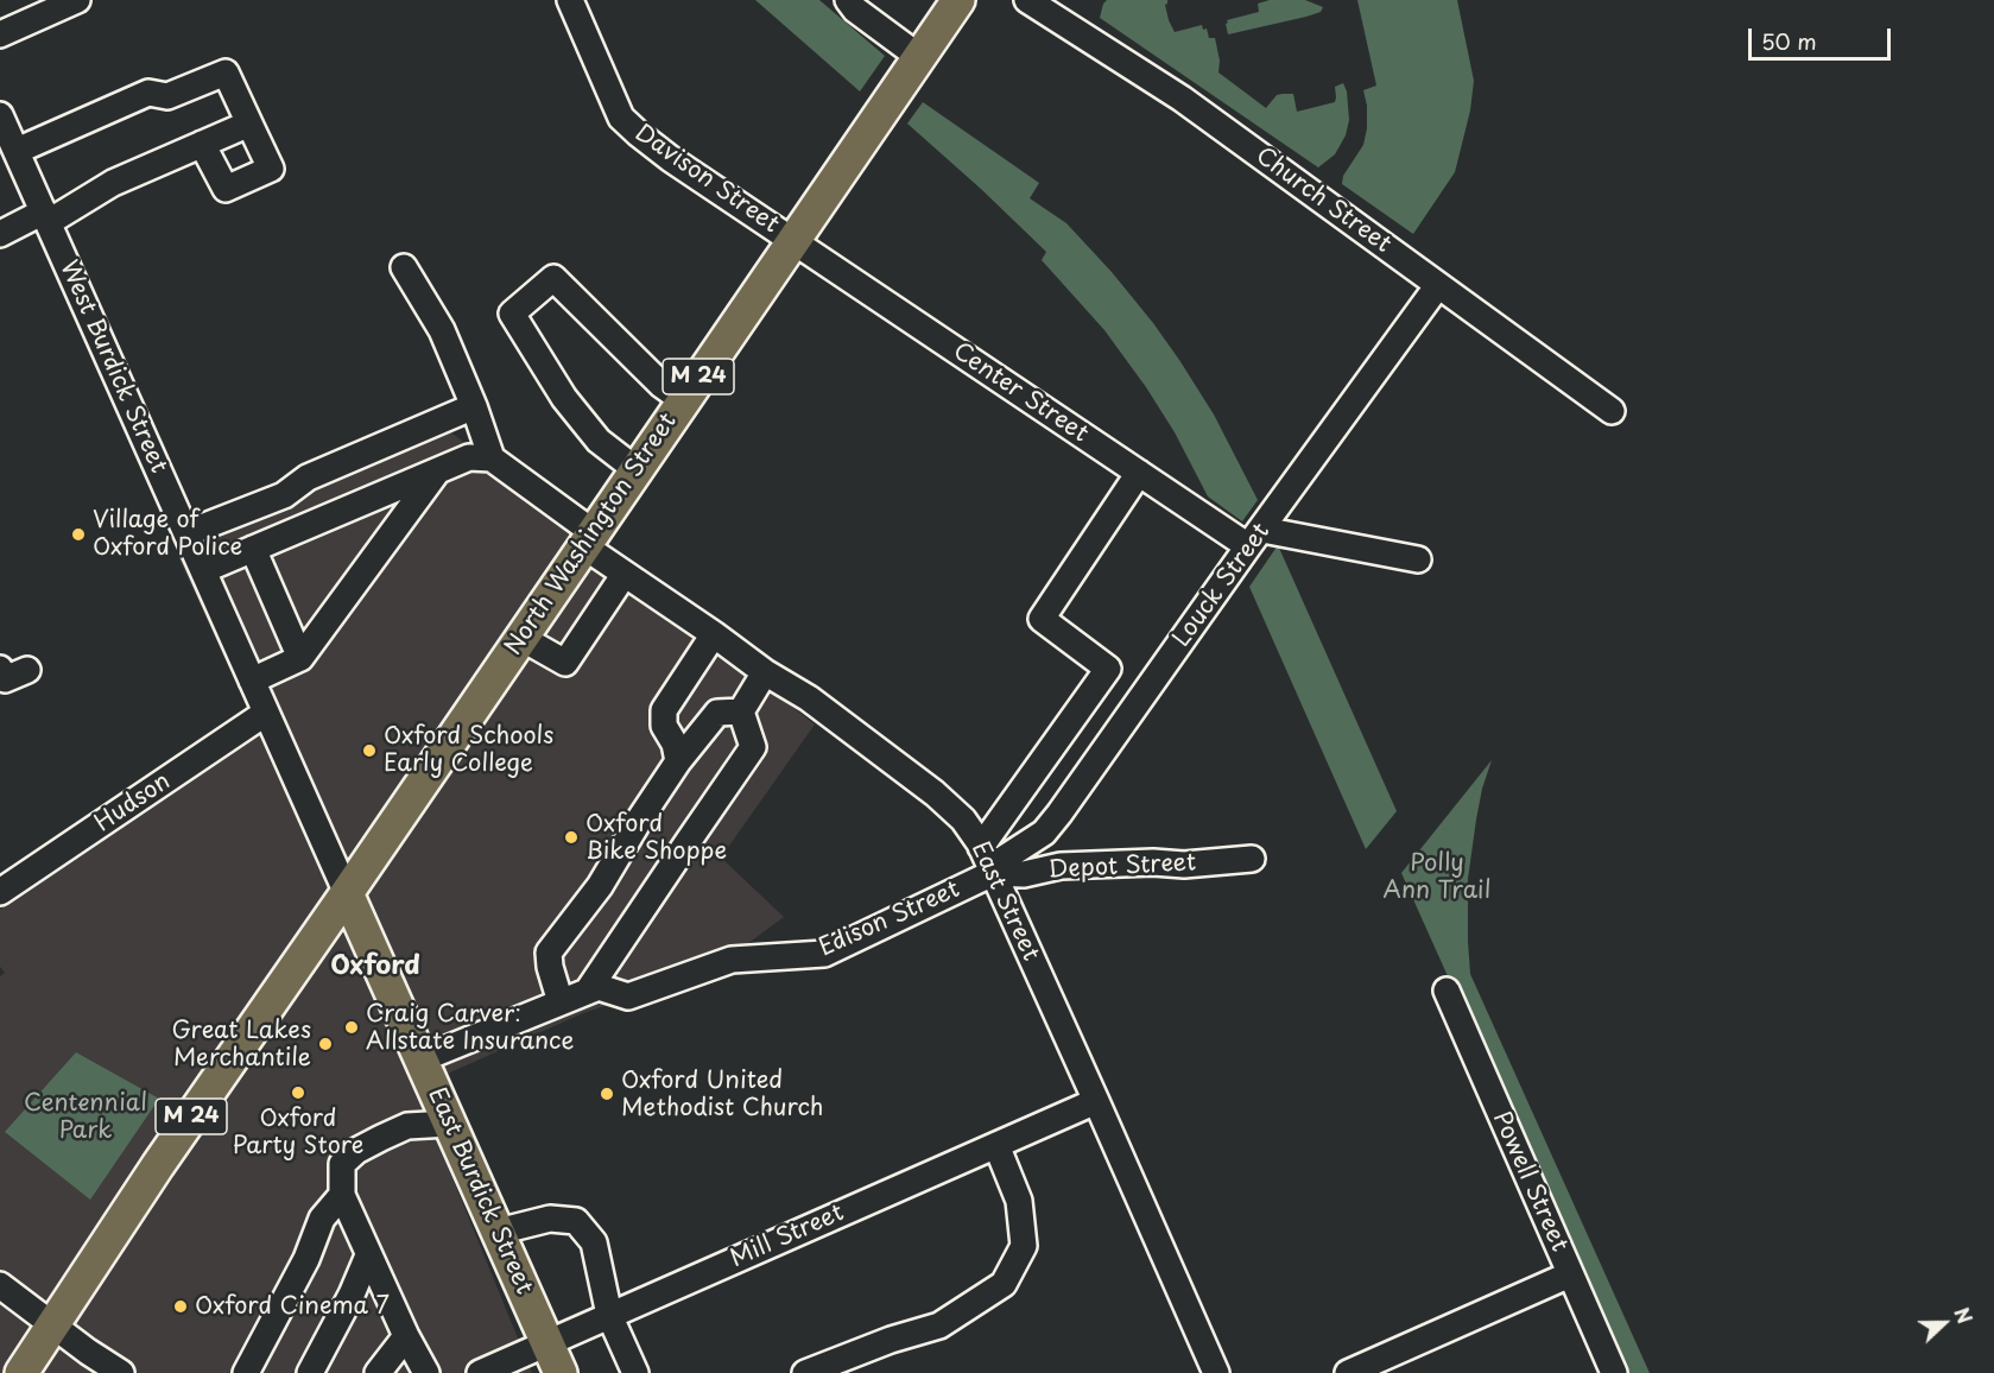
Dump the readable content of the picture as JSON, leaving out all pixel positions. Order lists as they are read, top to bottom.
{
  "streets": {
    "main road": ["M 24", "North Washington Street", "East Burdick Street"],
    "street": [
      "Davison Street",
      "Church Street",
      "West Burdick Street",
      "Center Street",
      "Louck Street",
      "Hudson",
      "Depot Street",
      "East Street",
      "Edison Street",
      "Powell Street",
      "Mill Street"
    ]
  },
  "crossings": [
    ["Davison Street", "Center Street"],
    ["Davison Street", "North Washington Street"],
    ["Church Street", "Louck Street"],
    ["West Burdick Street", "M 24"],
    ["West Burdick Street", "North Washington Street"],
    ["West Burdick Street", "Hudson"],
    ["West Burdick Street", "East Burdick Street"],
    ["M 24", "North Washington Street"],
    ["M 24", "East Burdick Street"],
    ["Center Street", "North Washington Street"],
    ["Center Street", "Louck Street"],
    ["North Washington Street", "East Street"],
    ["North Washington Street", "East Burdick Street"],
    ["Louck Street", "Depot Street"],
    ["Louck Street", "East Street"],
    ["Louck Street", "Edison Street"],
    ["Depot Street", "East Street"],
    ["Depot Street", "Edison Street"],
    ["East Street", "Edison Street"],
    ["East Street", "Mill Street"],
    ["Edison Street", "East Burdick Street"],
    ["East Burdick Street", "Mill Street"]
  ],
  "districts": ["Oxford"],
  "parks": ["Polly Ann Trail", "Centennial Park"],
  "places": [
    "Village of Oxford Police",
    "Oxford Schools Early College",
    "Oxford Bike Shoppe",
    "Craig Carver: Allstate Insurance",
    "Great Lakes Merchantile",
    "Oxford Party Store",
    "Oxford United Methodist Church",
    "Oxford Cinema 7"
  ],
  "scale_bar": "50 m",
  "north": "right"
}
